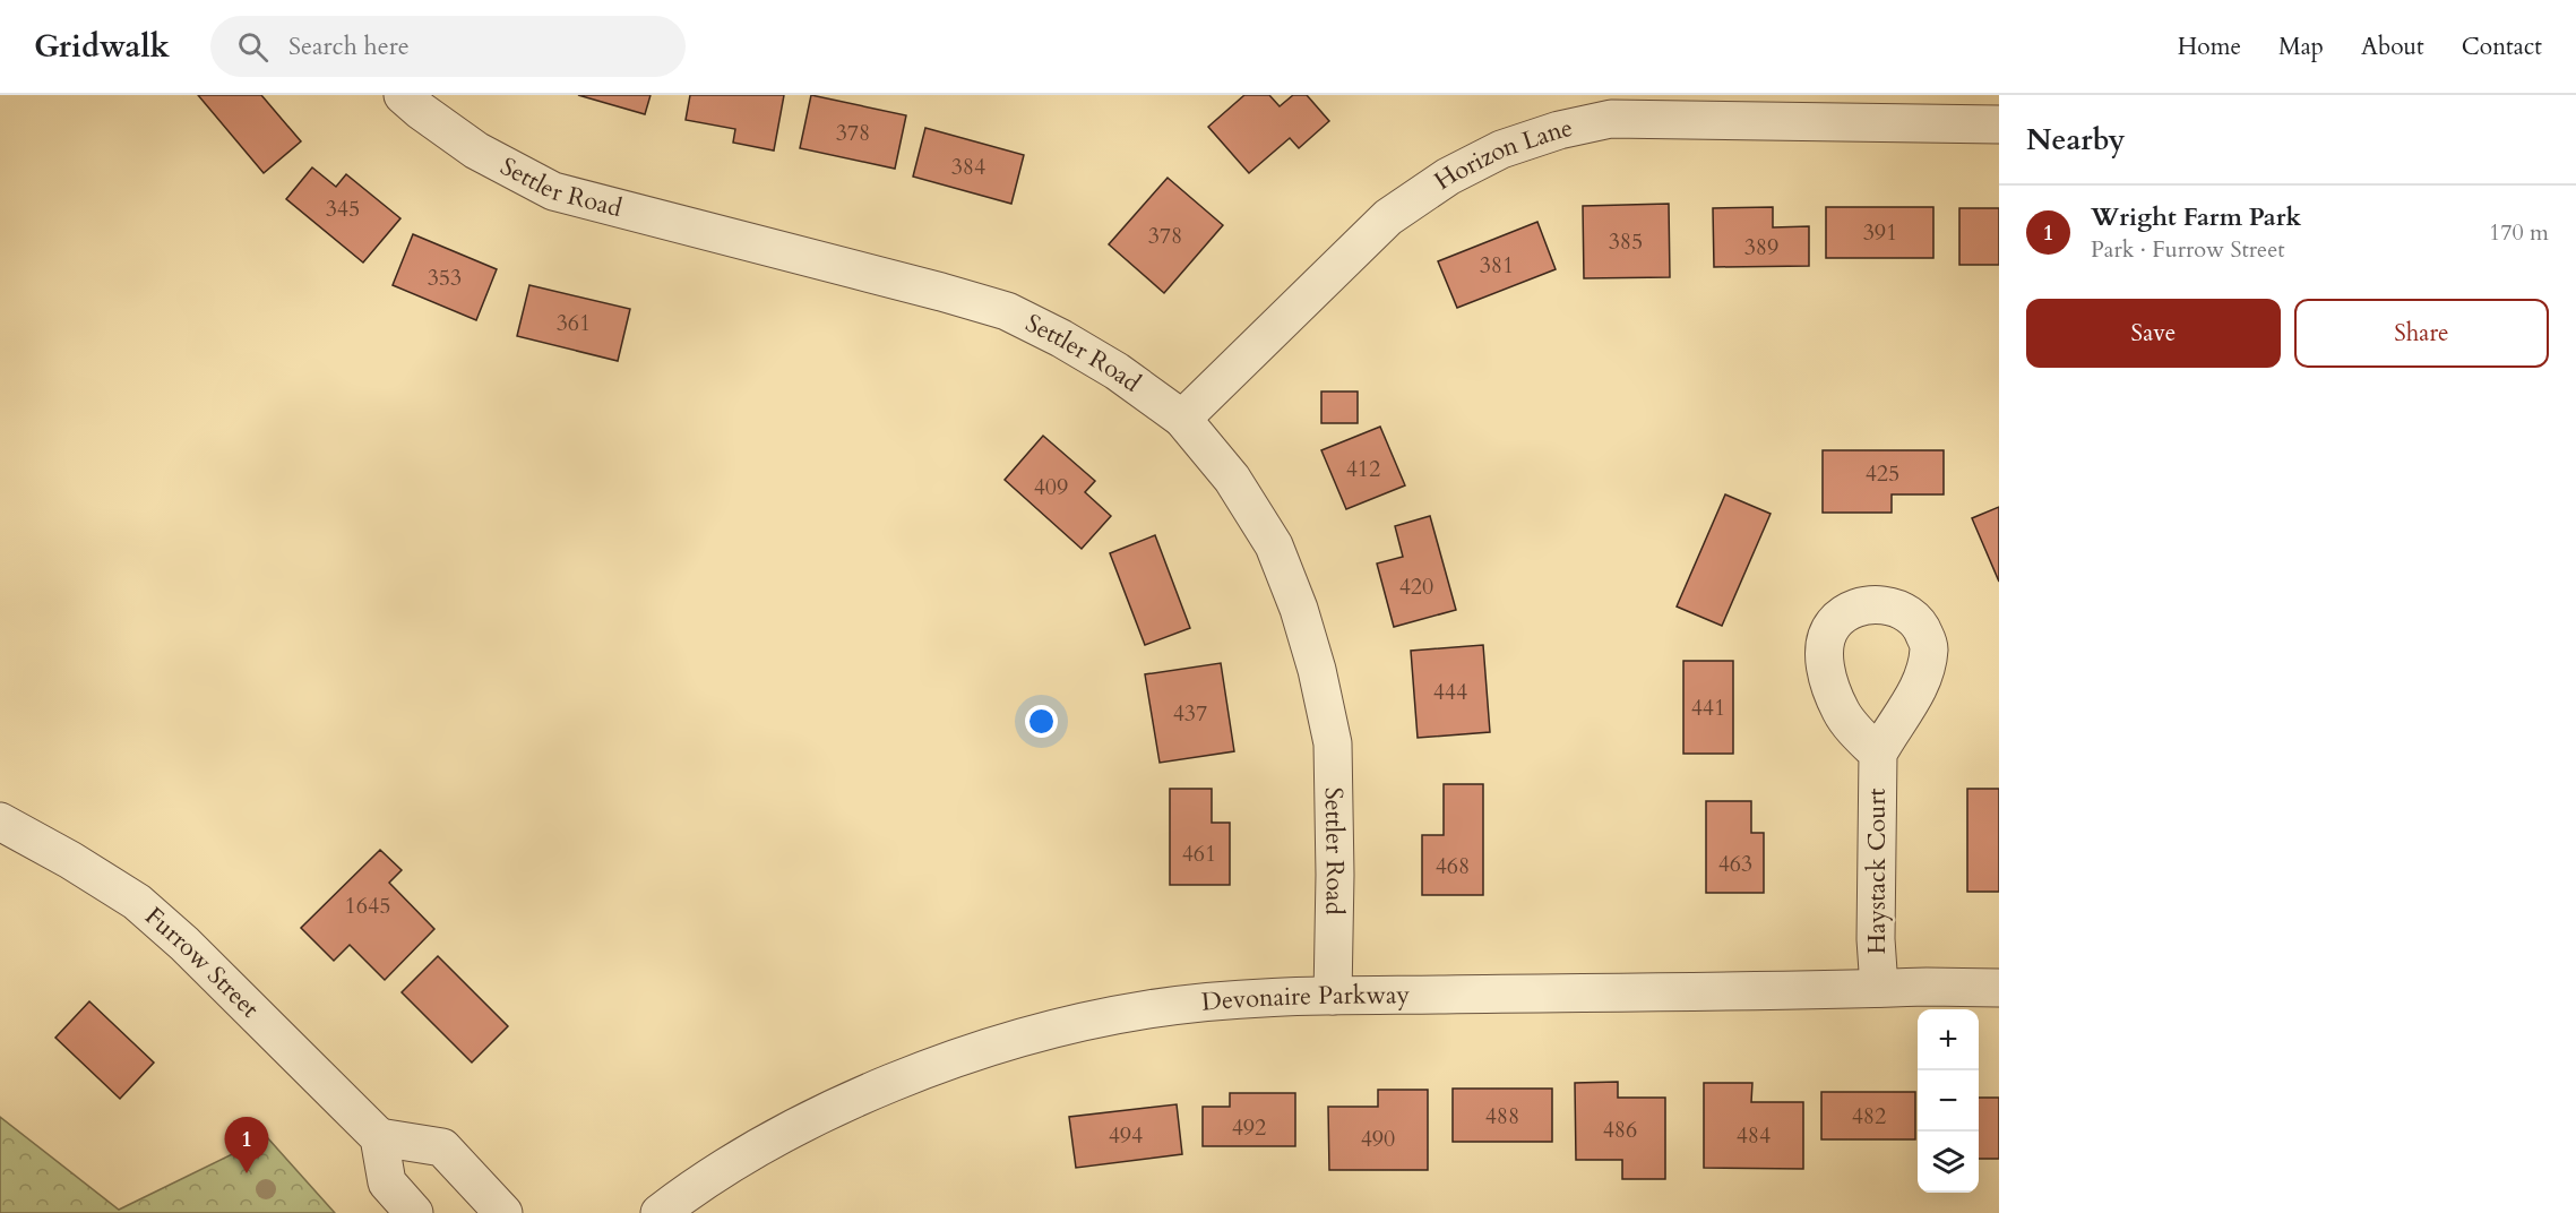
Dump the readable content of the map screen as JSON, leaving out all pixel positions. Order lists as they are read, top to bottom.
{
  "streets": {
    "street": [
      "Horizon Lane",
      "Settler Road",
      "Haystack Court",
      "Furrow Street",
      "Devonaire Parkway"
    ]
  },
  "crossings": [
    ["Horizon Lane", "Settler Road"],
    ["Settler Road", "Devonaire Parkway"],
    ["Haystack Court", "Devonaire Parkway"]
  ],
  "house_numbers": [
    "378",
    "384",
    "345",
    "391",
    "378",
    "385",
    "389",
    "381",
    "353",
    "361",
    "412",
    "425",
    "409",
    "420",
    "444",
    "441",
    "437",
    "461",
    "463",
    "468",
    "1645",
    "488",
    "482",
    "492",
    "486",
    "494",
    "484",
    "490"
  ],
  "page": {
    "header": "Gridwalk",
    "search": "Search here",
    "nav": [
      "Home",
      "Map",
      "About",
      "Contact"
    ],
    "heading": "Nearby",
    "list": [
      {
        "mark": "1",
        "name": "Wright Farm Park",
        "note": "Park · Furrow Street",
        "value": "170 m"
      }
    ],
    "buttons": ["Save", "Share"],
    "map_buttons": ["+", "−"],
    "pins": "1"
  }
}
